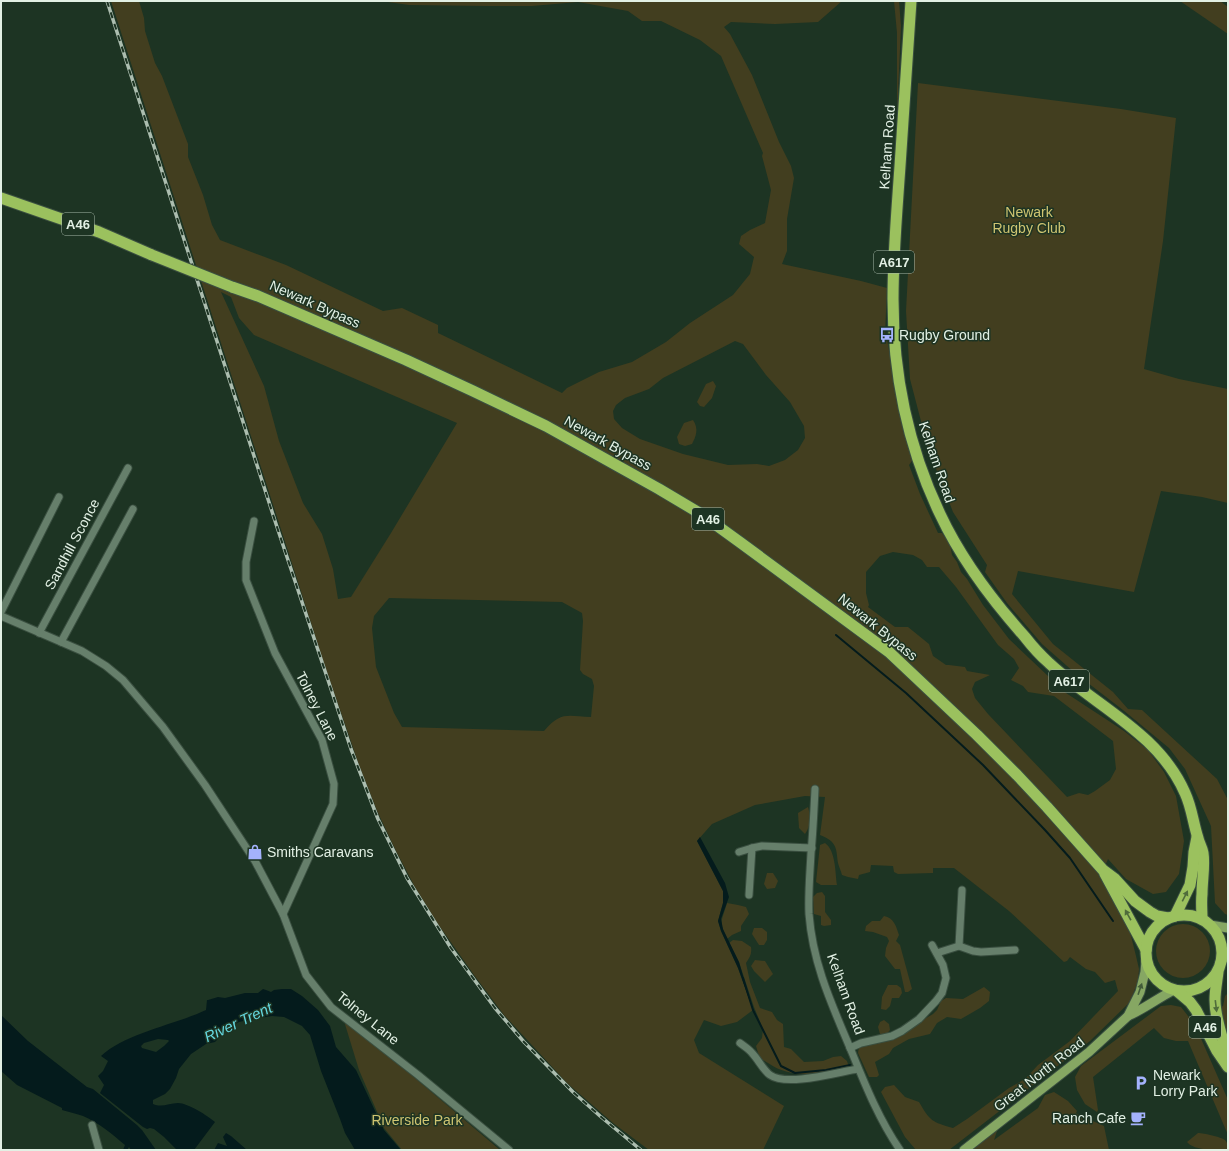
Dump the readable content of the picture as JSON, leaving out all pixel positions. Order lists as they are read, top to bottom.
{
  "streets": {
    "highway": [
      "Kelham Road",
      "A46",
      "A617",
      "Newark Bypass"
    ],
    "main road": ["Great North Road"],
    "street": ["Sandhill Sconce", "Tolney Lane"]
  },
  "crossings": [
    ["Kelham Road", "A46"],
    ["Kelham Road", "Newark Bypass"],
    ["Kelham Road", "Great North Road"],
    ["A46", "Newark Bypass"],
    ["A46", "Great North Road"],
    ["Newark Bypass", "Great North Road"]
  ],
  "water": ["River Trent"],
  "parks": ["Newark Rugby Club", "Riverside Park"],
  "places": {
    "bus stop": ["Rugby Ground"],
    "shop": ["Smiths Caravans"],
    "parking": ["Newark Lorry Park"],
    "cafe": ["Ranch Cafe"]
  }
}
